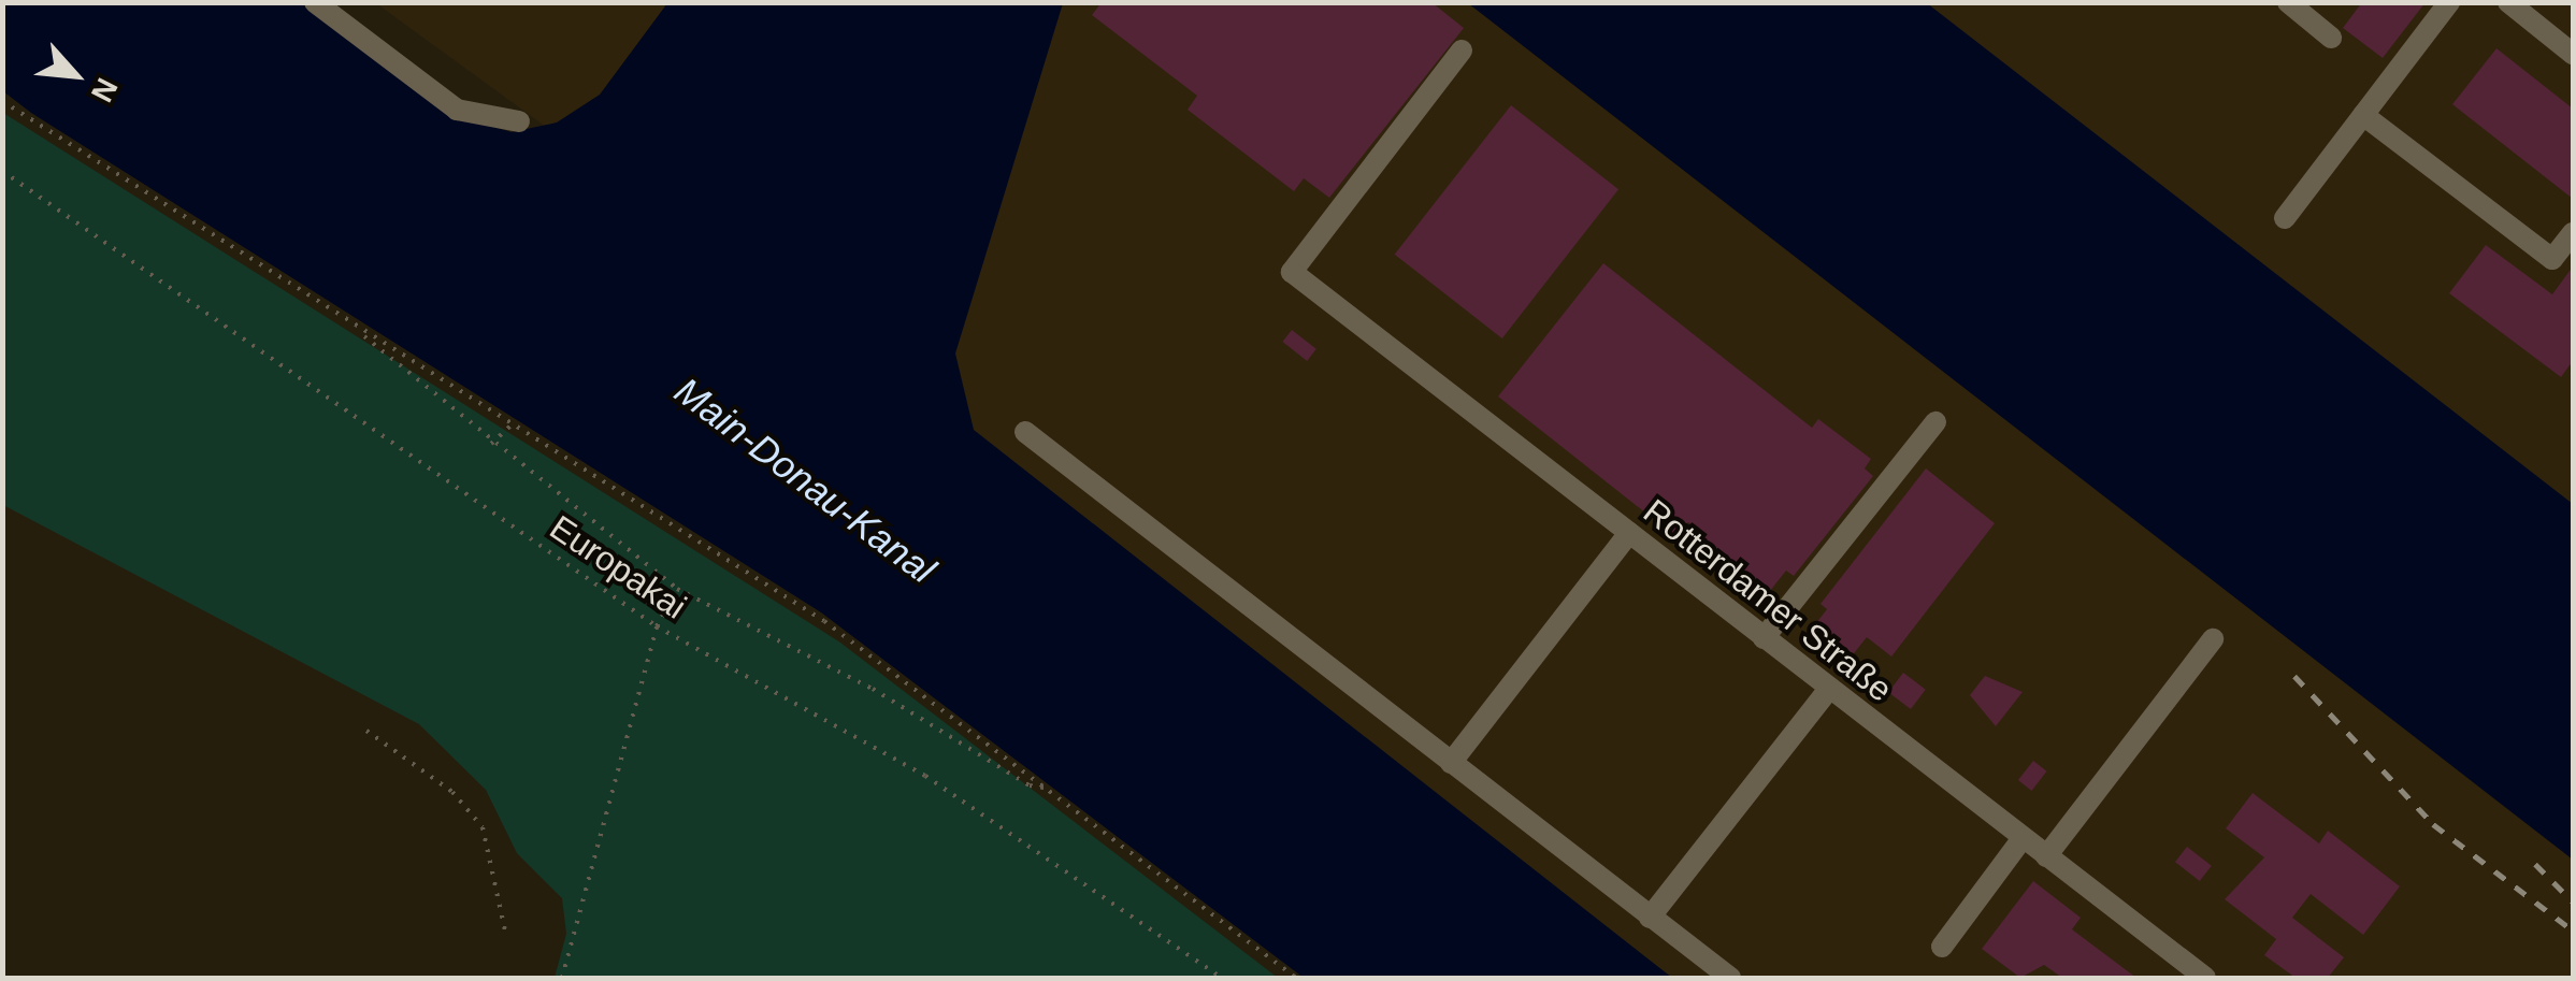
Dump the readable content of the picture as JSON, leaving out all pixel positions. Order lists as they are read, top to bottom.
{
  "streets": {
    "street": ["Rotterdamer Straße"],
    "path": ["Europakai"]
  },
  "water": ["Main-Donau-Kanal"],
  "north": "bottom right"
}
